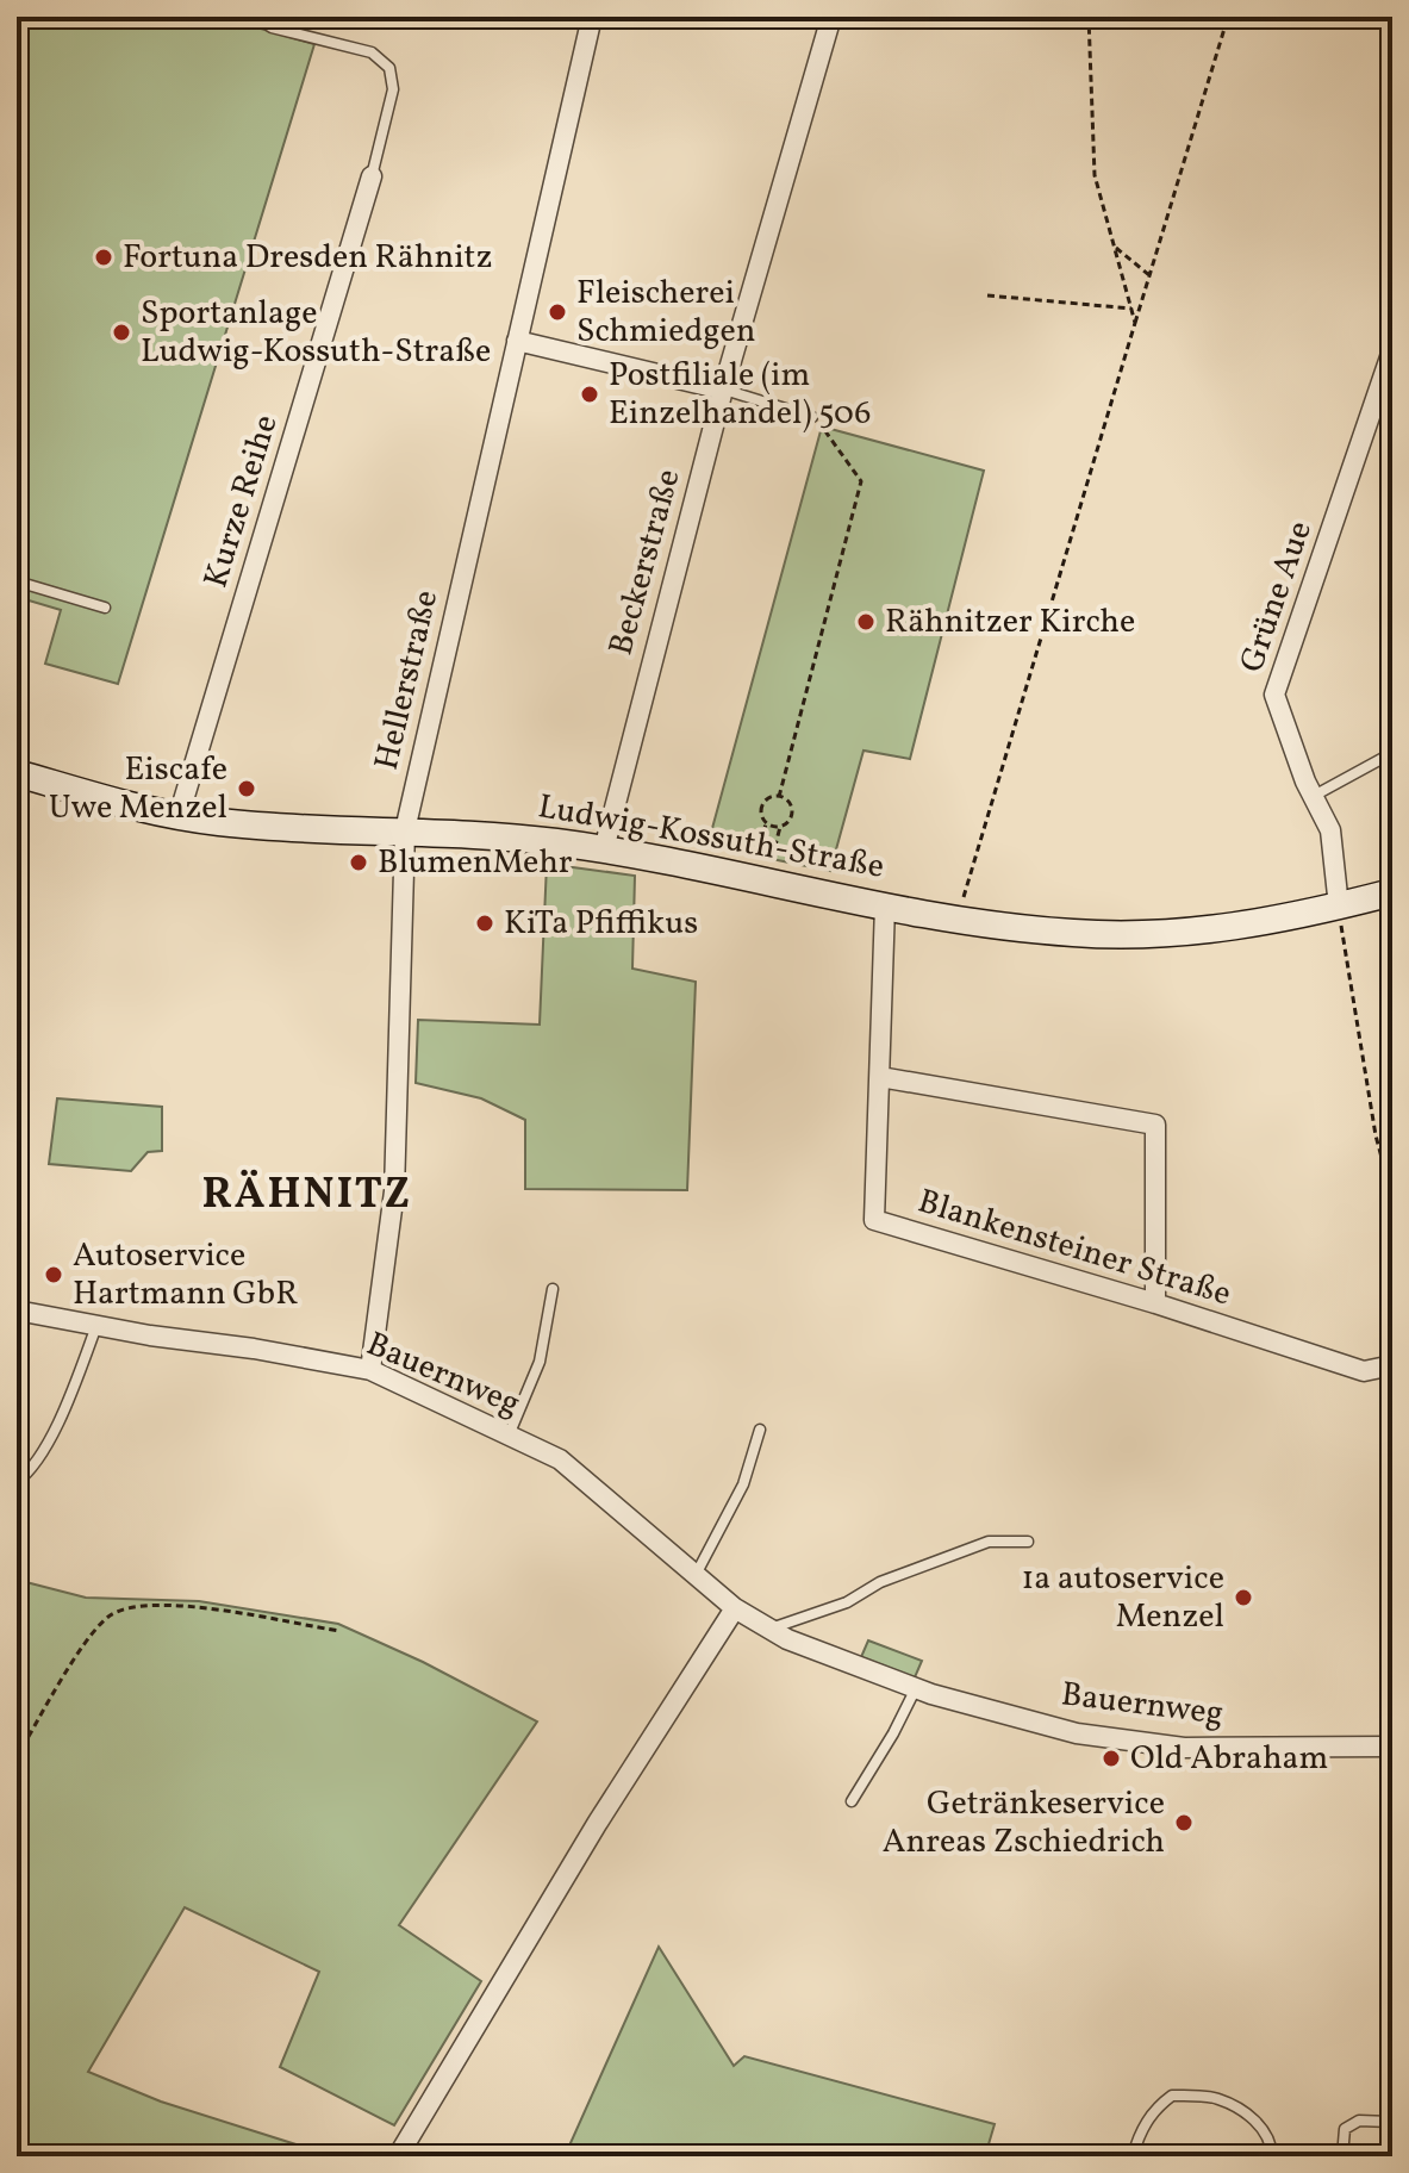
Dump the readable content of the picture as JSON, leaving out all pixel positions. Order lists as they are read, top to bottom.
{
  "streets": {
    "street": [
      "Kurze Reihe",
      "Beckerstraße",
      "Grüne Aue",
      "Hellerstraße",
      "Ludwig-Kossuth-Straße",
      "Blankensteiner Straße",
      "Bauernweg"
    ]
  },
  "crossings": [
    ["Kurze Reihe", "Ludwig-Kossuth-Straße"],
    ["Beckerstraße", "Ludwig-Kossuth-Straße"],
    ["Grüne Aue", "Ludwig-Kossuth-Straße"],
    ["Hellerstraße", "Ludwig-Kossuth-Straße"],
    ["Hellerstraße", "Bauernweg"],
    ["Ludwig-Kossuth-Straße", "Blankensteiner Straße"]
  ],
  "districts": ["RÄHNITZ"],
  "places": [
    "Fortuna Dresden Rähnitz",
    "Fleischerei Schmiedgen",
    "Sportanlage Ludwig-Kossuth-Straße",
    "Postfiliale (im Einzelhandel) 506",
    "Rähnitzer Kirche",
    "Eiscafe Uwe Menzel",
    "BlumenMehr",
    "KiTa Pfiffikus",
    "Autoservice Hartmann GbR",
    "1a autoservice Menzel",
    "Old Abraham",
    "Getränkeservice Anreas Zschiedrich"
  ]
}
